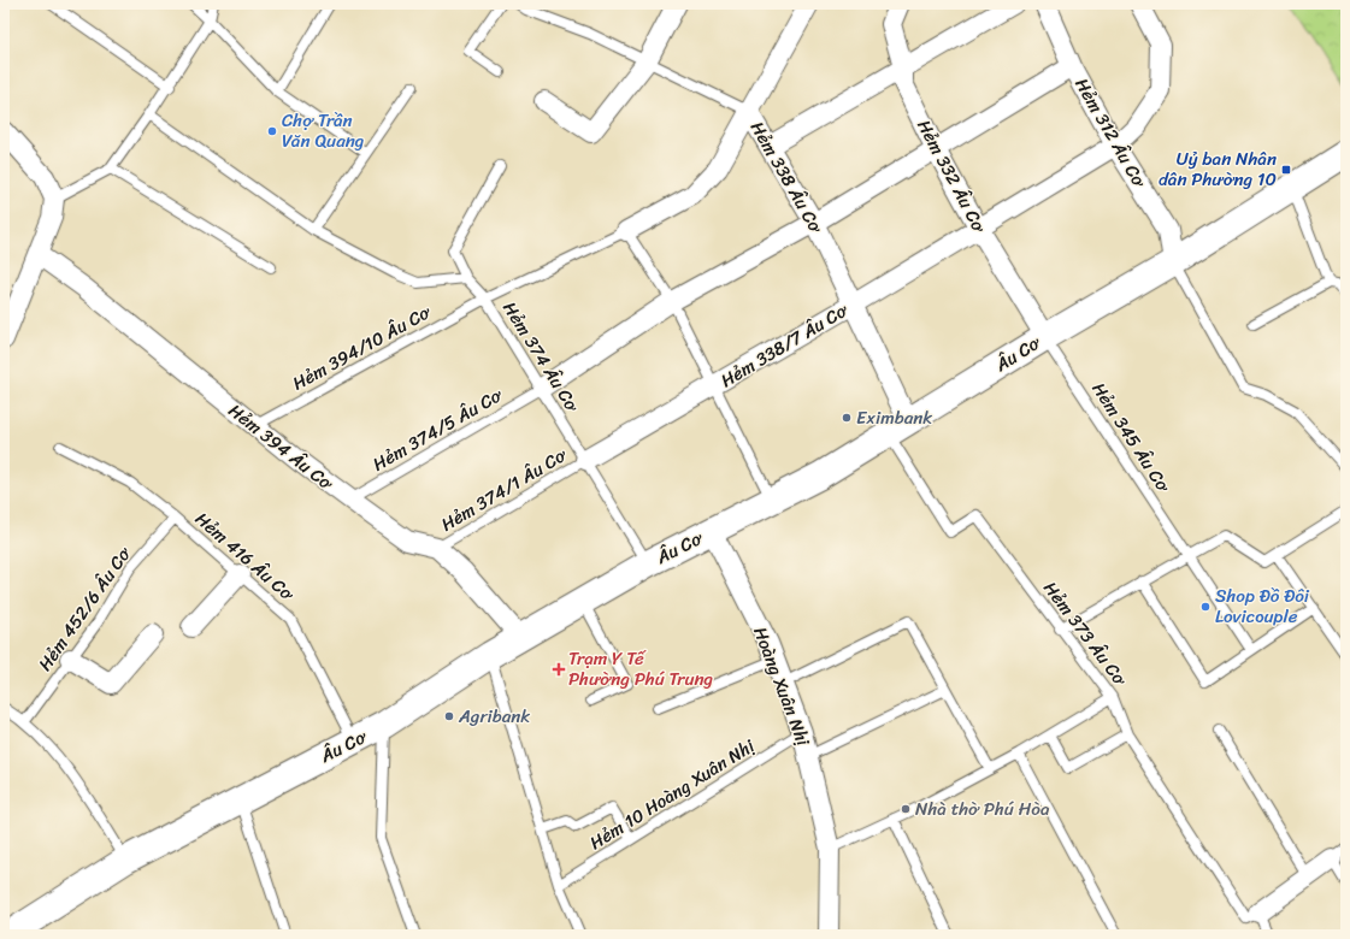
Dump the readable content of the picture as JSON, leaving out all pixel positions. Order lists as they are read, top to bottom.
{
  "streets": {
    "main road": ["Âu Cơ"],
    "street": [
      "Hẻm 312 Âu Cơ",
      "Hẻm 332 Âu Cơ",
      "Hẻm 338 Âu Cơ",
      "Hẻm 338/7 Âu Cơ",
      "Hẻm 394 Âu Cơ",
      "Hoàng Xuân Nhị"
    ],
    "lane": [
      "Hẻm 394/10 Âu Cơ",
      "Hẻm 374 Âu Cơ",
      "Hẻm 374/5 Âu Cơ",
      "Hẻm 345 Âu Cơ",
      "Hẻm 374/1 Âu Cơ",
      "Hẻm 416 Âu Cơ",
      "Hẻm 452/6 Âu Cơ",
      "Hẻm 373 Âu Cơ",
      "Hẻm 10 Hoàng Xuân Nhị"
    ]
  },
  "crossings": [
    ["Hẻm 312 Âu Cơ", "Hẻm 338/7 Âu Cơ"],
    ["Hẻm 312 Âu Cơ", "Âu Cơ"],
    ["Hẻm 332 Âu Cơ", "Hẻm 338/7 Âu Cơ"],
    ["Hẻm 332 Âu Cơ", "Âu Cơ"],
    ["Hẻm 332 Âu Cơ", "Hẻm 345 Âu Cơ"],
    ["Hẻm 338 Âu Cơ", "Hẻm 338/7 Âu Cơ"],
    ["Hẻm 338 Âu Cơ", "Âu Cơ"],
    ["Hẻm 338 Âu Cơ", "Hẻm 373 Âu Cơ"],
    ["Hẻm 338/7 Âu Cơ", "Hẻm 374 Âu Cơ"],
    ["Hẻm 338/7 Âu Cơ", "Hẻm 374/1 Âu Cơ"],
    ["Hẻm 394/10 Âu Cơ", "Hẻm 374 Âu Cơ"],
    ["Hẻm 394/10 Âu Cơ", "Hẻm 394 Âu Cơ"],
    ["Âu Cơ", "Hẻm 374 Âu Cơ"],
    ["Âu Cơ", "Hẻm 345 Âu Cơ"],
    ["Âu Cơ", "Hẻm 394 Âu Cơ"],
    ["Âu Cơ", "Hẻm 416 Âu Cơ"],
    ["Âu Cơ", "Hẻm 373 Âu Cơ"],
    ["Âu Cơ", "Hoàng Xuân Nhị"],
    ["Hẻm 374 Âu Cơ", "Hẻm 374/5 Âu Cơ"],
    ["Hẻm 374 Âu Cơ", "Hẻm 374/1 Âu Cơ"],
    ["Hẻm 374/5 Âu Cơ", "Hẻm 394 Âu Cơ"],
    ["Hẻm 394 Âu Cơ", "Hẻm 374/1 Âu Cơ"],
    ["Hẻm 416 Âu Cơ", "Hẻm 452/6 Âu Cơ"],
    ["Hoàng Xuân Nhị", "Hẻm 10 Hoàng Xuân Nhị"]
  ],
  "places": {
    "other": [
      "Chợ Trần Văn Quang",
      "Eximbank",
      "Shop Đồ Đôi Lovicouple",
      "Agribank",
      "Nhà thờ Phú Hòa"
    ],
    "transit": ["Uỷ ban Nhân dân Phường 10"],
    "health": ["Trạm Y Tế Phường Phú Trung"]
  }
}
